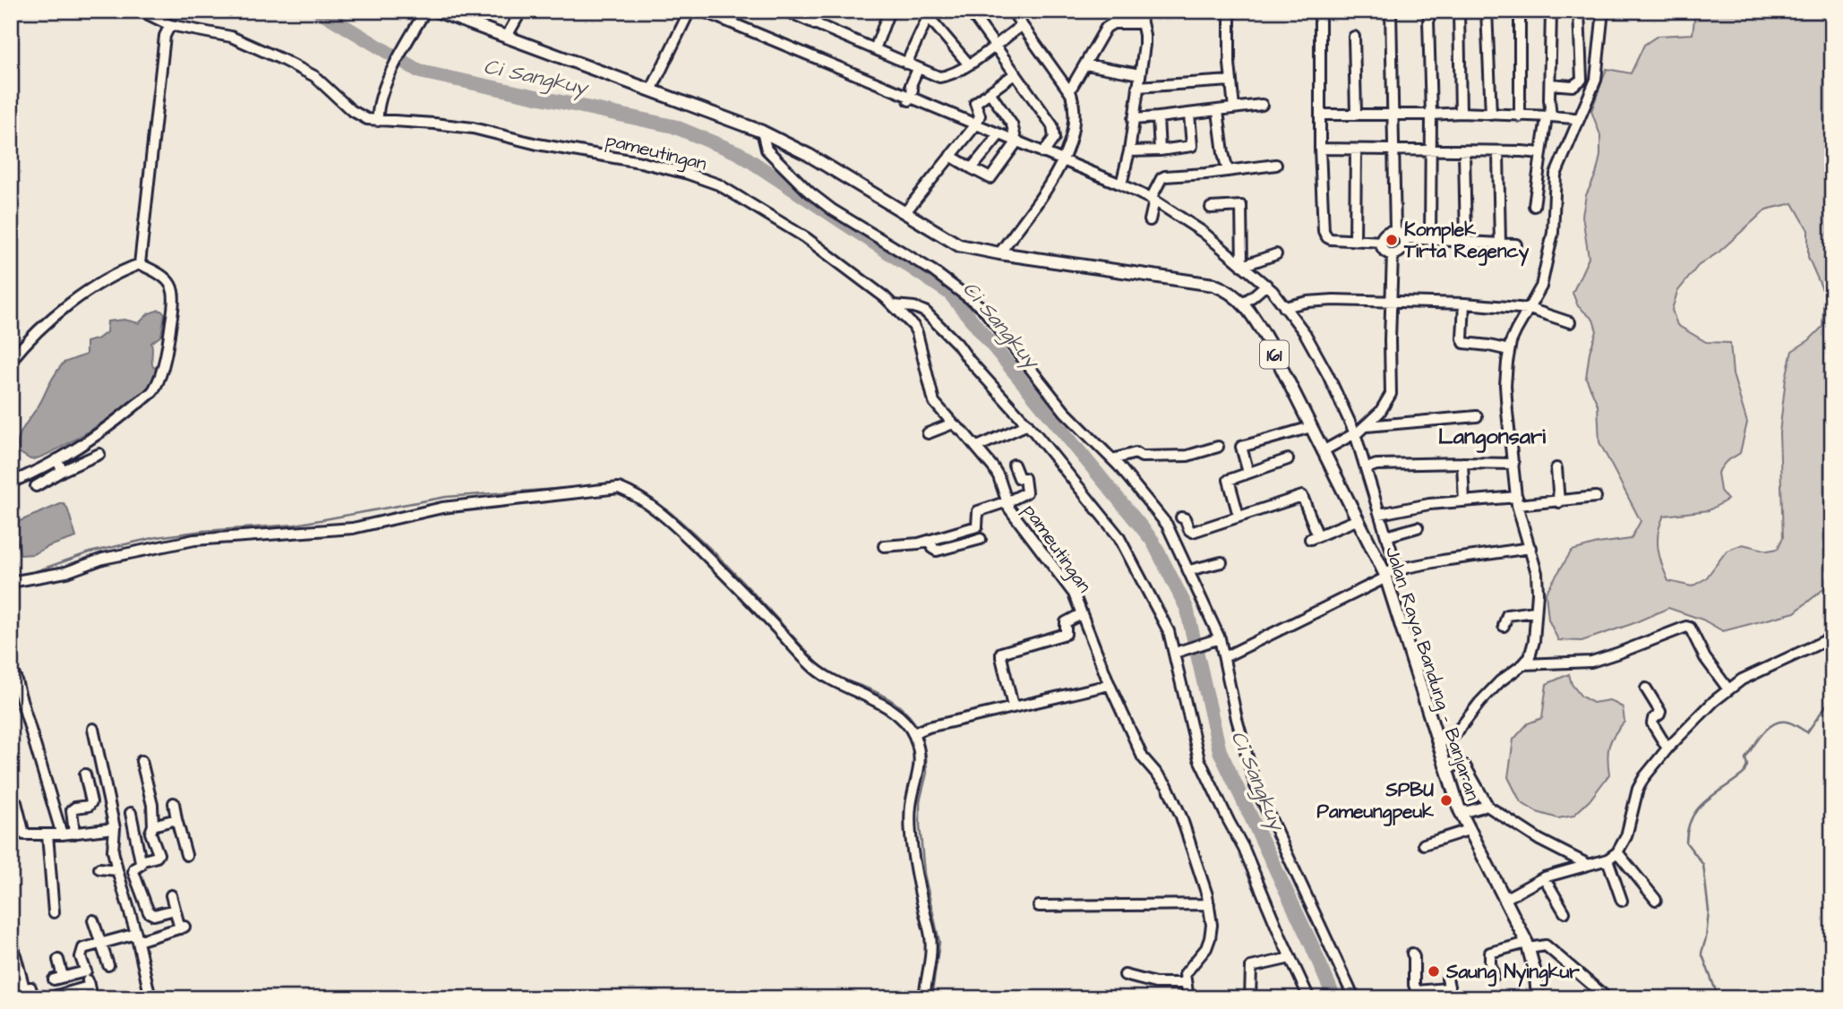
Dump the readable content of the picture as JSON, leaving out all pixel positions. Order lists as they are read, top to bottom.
{
  "streets": {
    "main road": ["161", "Jalan Raya Bandung - Banjaran"],
    "street": ["pameutingan"]
  },
  "districts": ["Langonsari"],
  "water": ["Ci Sangkuy"],
  "places": ["Komplek Tirta Regency", "SPBU Pameungpeuk", "Saung Nyingkur"]
}
